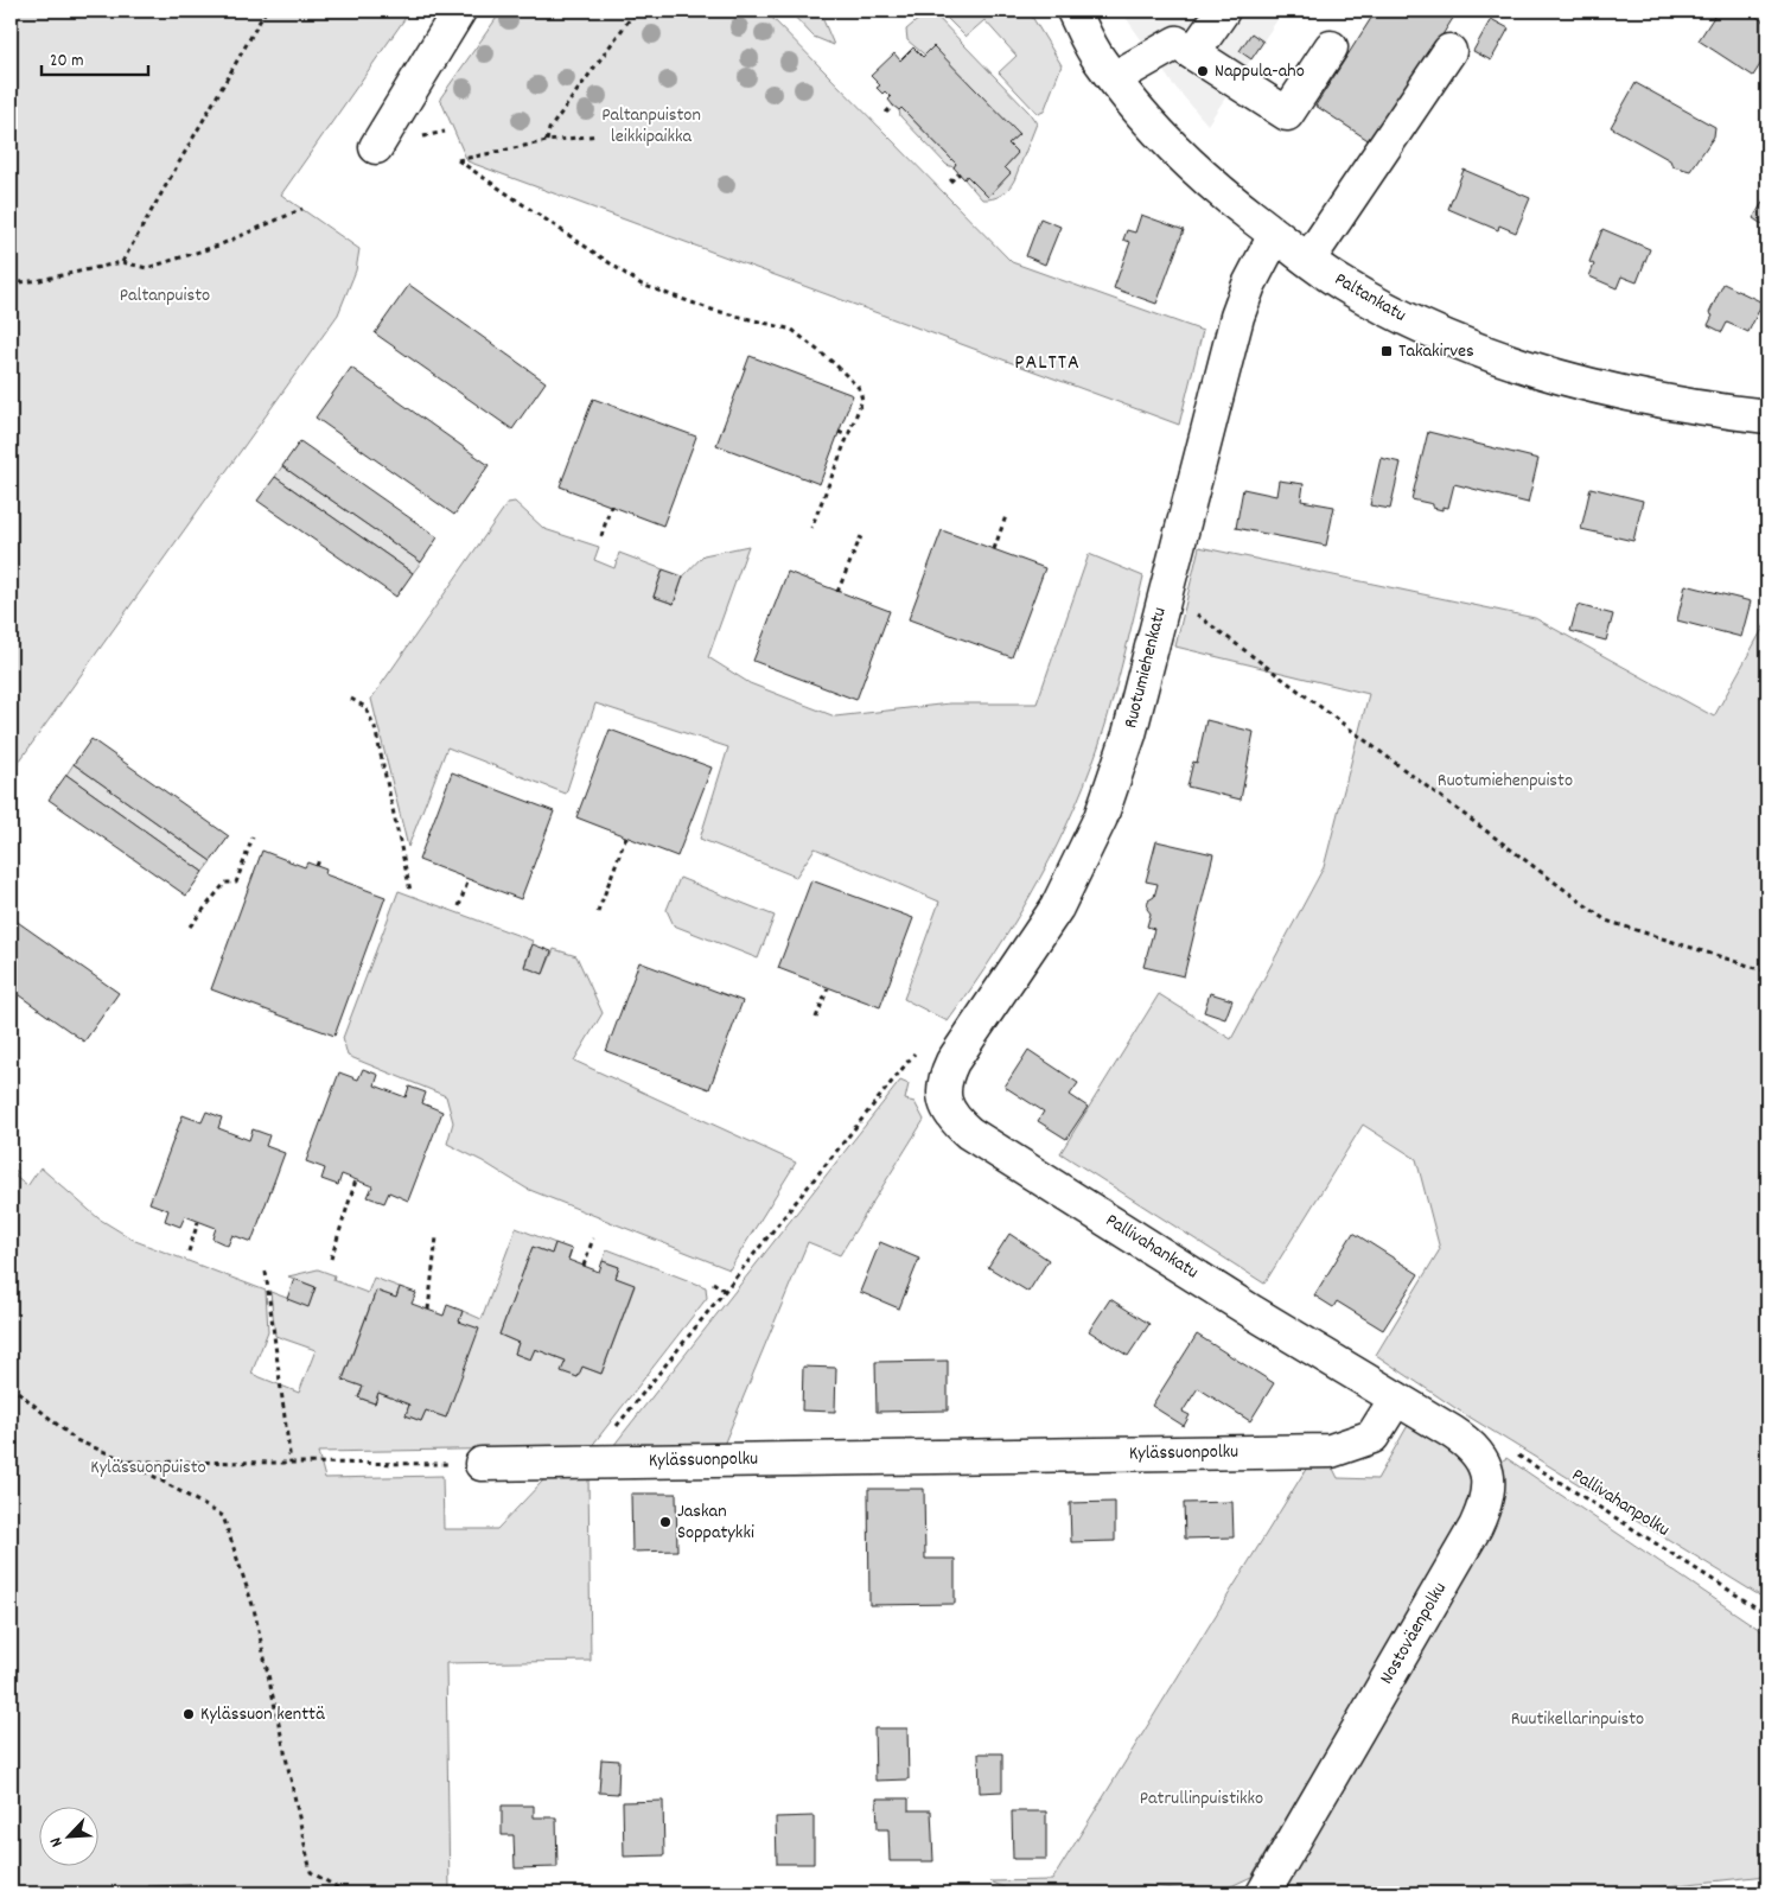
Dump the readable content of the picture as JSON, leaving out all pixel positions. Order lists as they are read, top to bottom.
{
  "streets": {
    "street": [
      "Paltankatu",
      "Ruotumiehenkatu",
      "Pallivahankatu",
      "Kylässuonpolku",
      "Nostoväenpolku"
    ],
    "path": ["Pallivahanpolku"]
  },
  "crossings": [
    ["Paltankatu", "Ruotumiehenkatu"],
    ["Ruotumiehenkatu", "Pallivahankatu"],
    ["Pallivahankatu", "Kylässuonpolku"],
    ["Pallivahankatu", "Nostoväenpolku"],
    ["Kylässuonpolku", "Nostoväenpolku"]
  ],
  "districts": ["PALTTA"],
  "parks": [
    "Paltanpuiston leikkipaikka",
    "Paltanpuisto",
    "Ruotumiehenpuisto",
    "Kylässuonpuisto",
    "Ruutikellarinpuisto",
    "Patrullinpuistikko"
  ],
  "places": {
    "other": ["Nappula-aho", "Jaskan Soppatykki", "Kylässuon kenttä"],
    "transit": ["Takakirves"]
  },
  "scale_bar": "20 m",
  "north": "bottom left"
}
